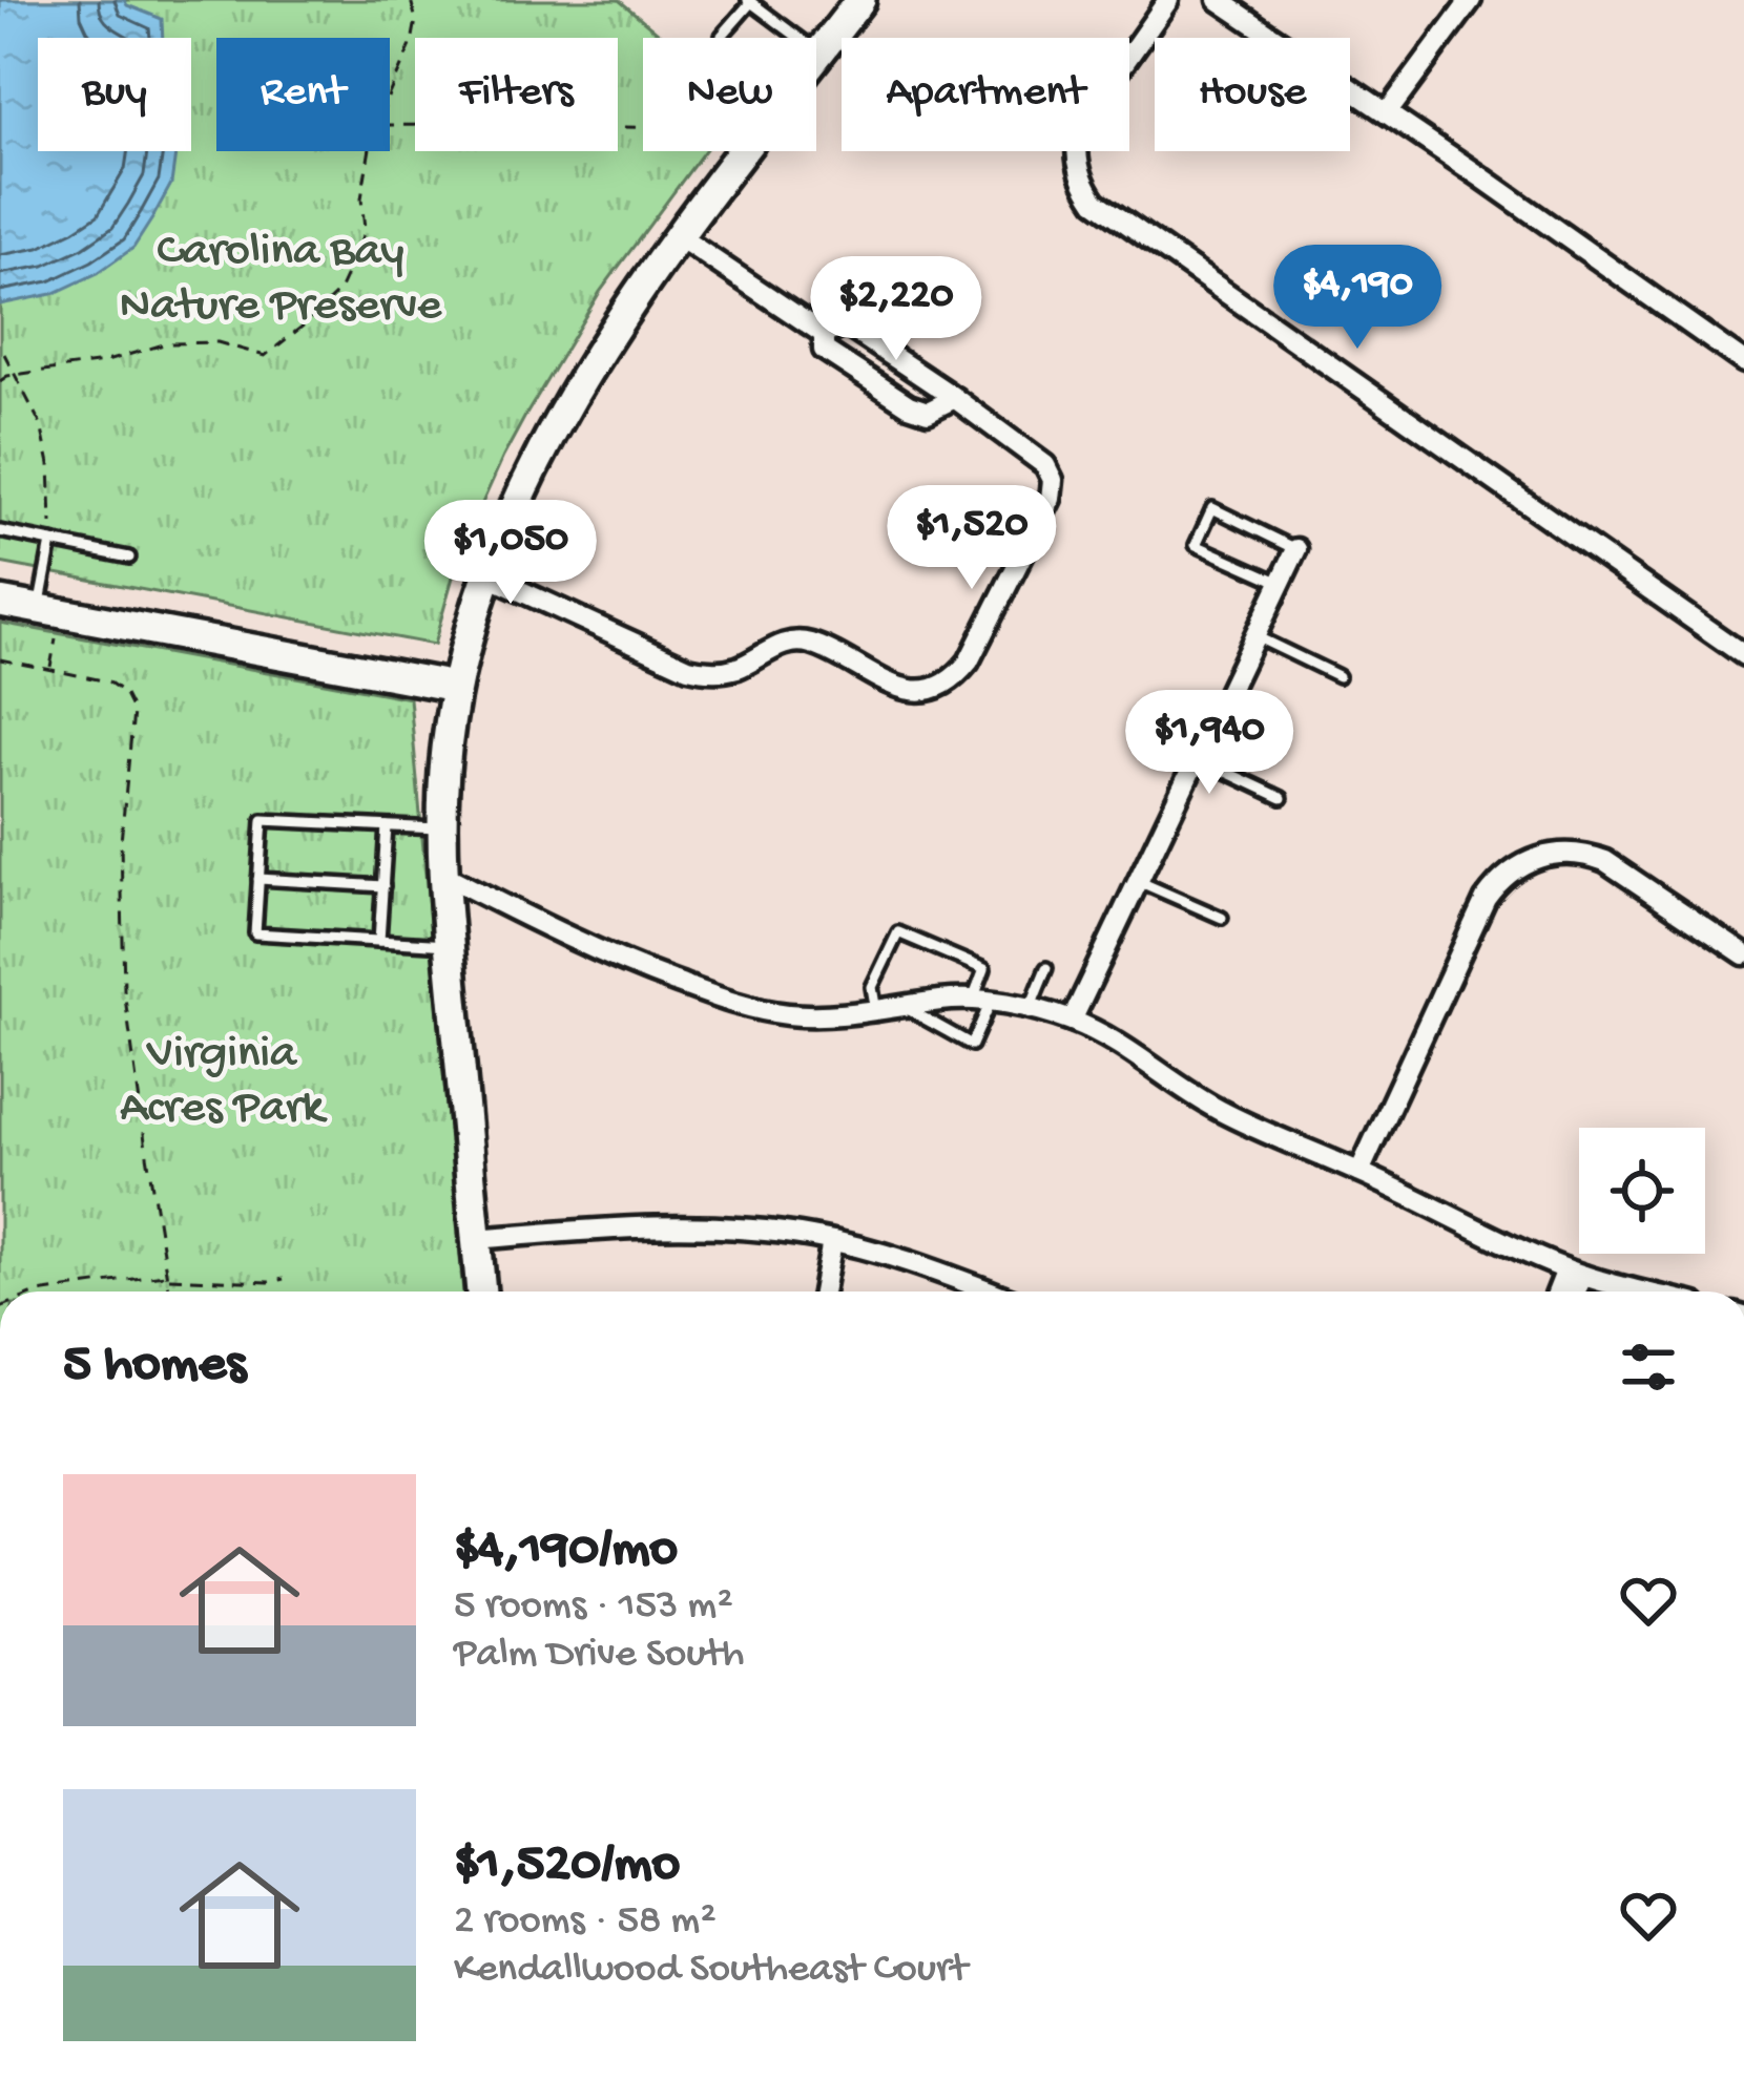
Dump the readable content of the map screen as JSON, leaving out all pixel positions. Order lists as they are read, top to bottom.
{
  "parks": ["Carolina Bay Nature Preserve", "Virginia Acres Park"],
  "page": {
    "chip": [
      "Buy",
      "Rent",
      "Filters",
      "New",
      "Apartment",
      "House"
    ],
    "price": [
      "$4,190",
      "$2,220",
      "$1,520",
      "$1,050",
      "$1,940"
    ],
    "heading": "5 homes",
    "list": [
      {
        "name": "$4,190/mo",
        "note": "5 rooms · 153 m² · Palm Drive South"
      },
      {
        "name": "$1,520/mo",
        "note": "2 rooms · 58 m² · Kendallwood Southeast Court"
      }
    ]
  }
}
